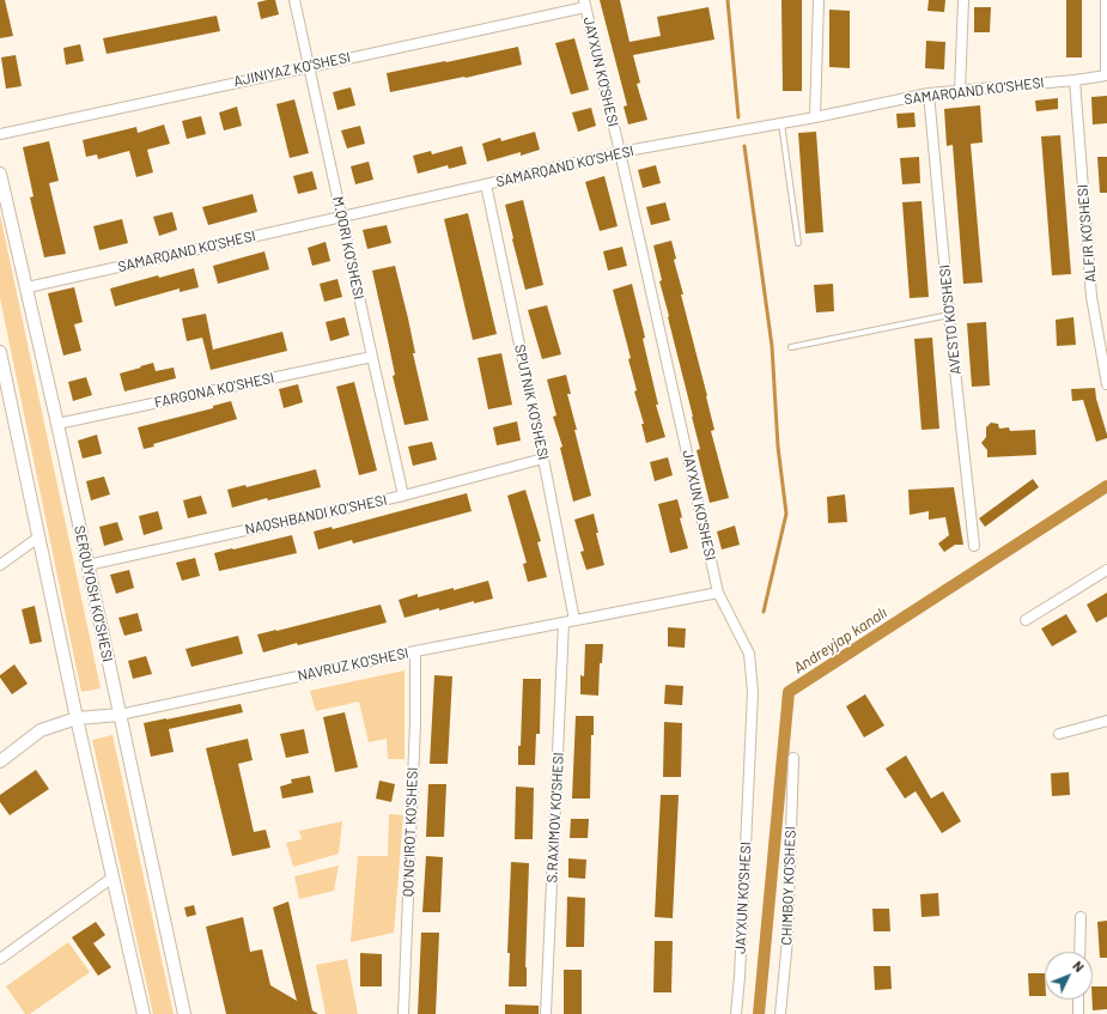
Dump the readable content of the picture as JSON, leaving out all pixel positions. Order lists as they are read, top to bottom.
{
  "streets": {
    "street": [
      "AJINIYAZ KO'SHESI",
      "JAYXUN KO'SHESI",
      "SAMARQAND KO'SHESI",
      "ALFIR KO'SHESI",
      "M.QORI KO'SHESI",
      "AVESTO KO'SHESI",
      "FARGONA KO'SHESI",
      "SPUTNIK KO'SHESI",
      "NAQSHBANDI KO'SHESI",
      "SERQUYOSH KO'SHESI",
      "NAVRUZ KO'SHESI",
      "S.RAXIMOV KO'SHESI",
      "QO'NG'IROT KO'SHESI",
      "CHIMBOY KO'SHESI"
    ]
  },
  "crossings": [
    ["AJINIYAZ KO'SHESI", "JAYXUN KO'SHESI"],
    ["AJINIYAZ KO'SHESI", "M.QORI KO'SHESI"],
    ["JAYXUN KO'SHESI", "SAMARQAND KO'SHESI"],
    ["JAYXUN KO'SHESI", "NAVRUZ KO'SHESI"],
    ["SAMARQAND KO'SHESI", "ALFIR KO'SHESI"],
    ["SAMARQAND KO'SHESI", "M.QORI KO'SHESI"],
    ["SAMARQAND KO'SHESI", "AVESTO KO'SHESI"],
    ["SAMARQAND KO'SHESI", "SPUTNIK KO'SHESI"],
    ["SAMARQAND KO'SHESI", "SERQUYOSH KO'SHESI"],
    ["M.QORI KO'SHESI", "FARGONA KO'SHESI"],
    ["M.QORI KO'SHESI", "NAQSHBANDI KO'SHESI"],
    ["FARGONA KO'SHESI", "SERQUYOSH KO'SHESI"],
    ["SPUTNIK KO'SHESI", "NAQSHBANDI KO'SHESI"],
    ["SPUTNIK KO'SHESI", "NAVRUZ KO'SHESI"],
    ["NAQSHBANDI KO'SHESI", "SERQUYOSH KO'SHESI"],
    ["SERQUYOSH KO'SHESI", "NAVRUZ KO'SHESI"],
    ["NAVRUZ KO'SHESI", "S.RAXIMOV KO'SHESI"],
    ["NAVRUZ KO'SHESI", "QO'NG'IROT KO'SHESI"]
  ],
  "water": ["Andreyjap kanalı"],
  "north": "top right"
}
